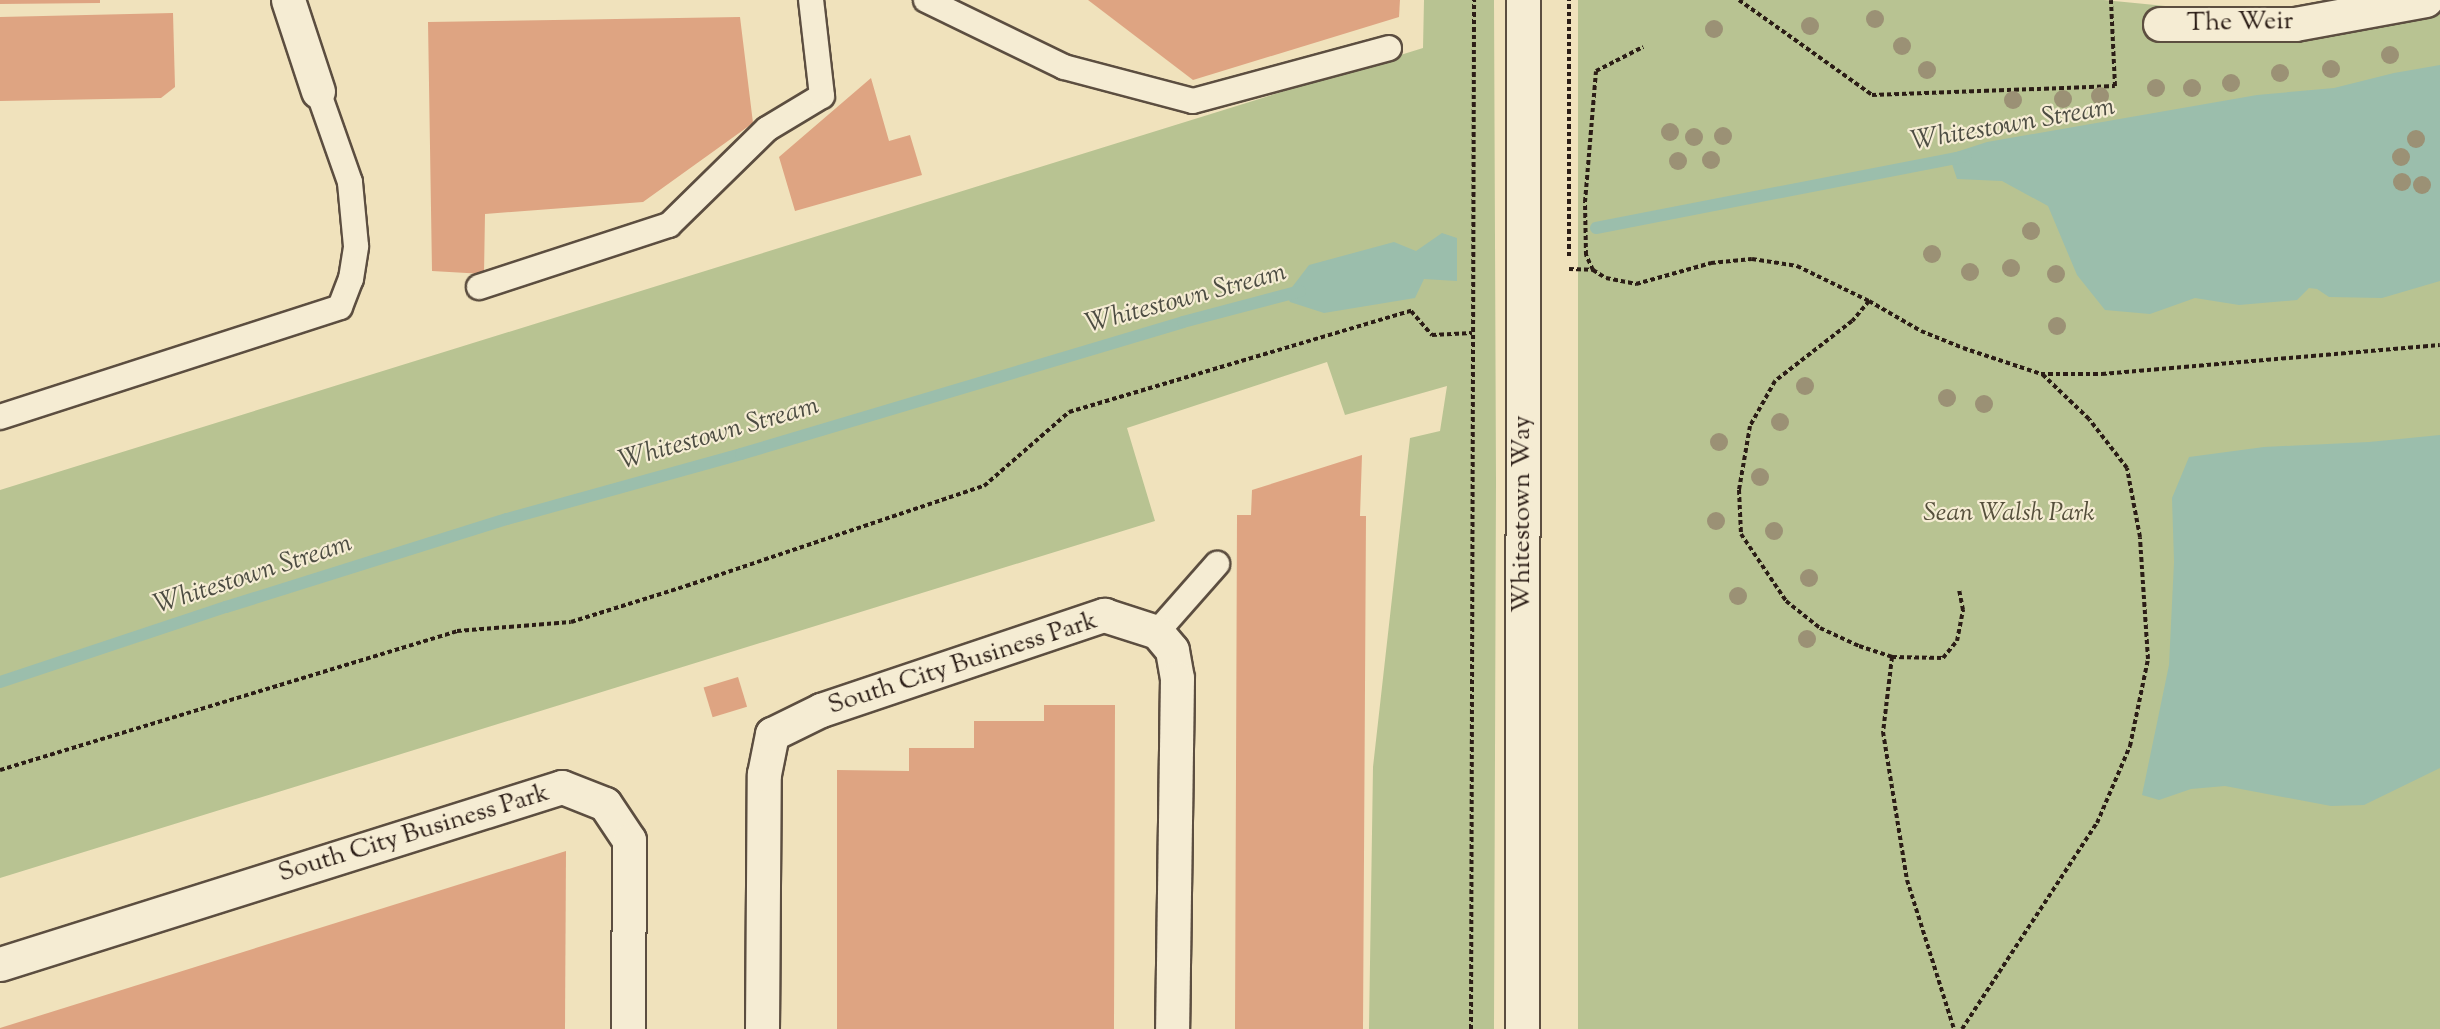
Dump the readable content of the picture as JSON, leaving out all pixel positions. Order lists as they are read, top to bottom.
{
  "streets": {
    "street": ["The Weir", "Whitestown Way", "South City Business Park"]
  },
  "water": ["Whitestown Stream"],
  "parks": ["Sean Walsh Park"]
}
